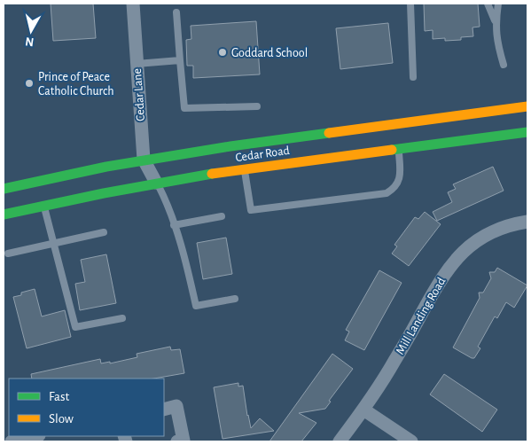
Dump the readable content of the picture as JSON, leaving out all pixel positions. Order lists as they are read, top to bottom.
{
  "streets": {
    "main road": ["Cedar Road"],
    "street": ["Cedar Lane", "Mill Landing Road"]
  },
  "crossings": [
    ["Cedar Lane", "Cedar Road"]
  ],
  "places": ["Goddard School", "Prince of Peace Catholic Church"],
  "legend": ["Fast", "Slow"],
  "north": "bottom"
}
